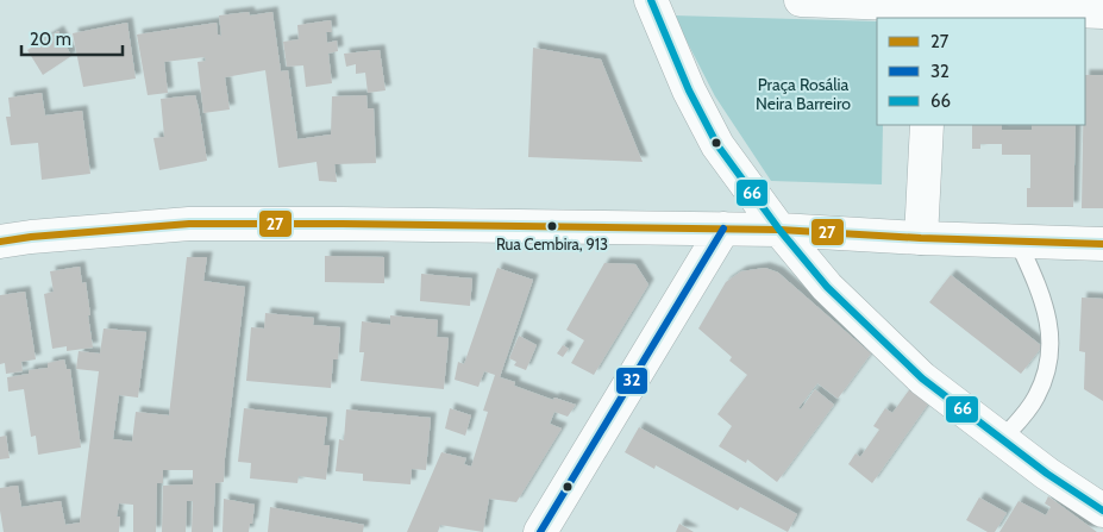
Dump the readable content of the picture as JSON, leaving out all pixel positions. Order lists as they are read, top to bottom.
{
  "parks": ["Praça Rosália Neira Barreiro"],
  "places": ["Rua Cembira, 913"],
  "lines": ["transit line 66", "transit line 27", "transit line 32"],
  "legend": ["27", "32", "66"],
  "scale_bar": "20 m"
}
